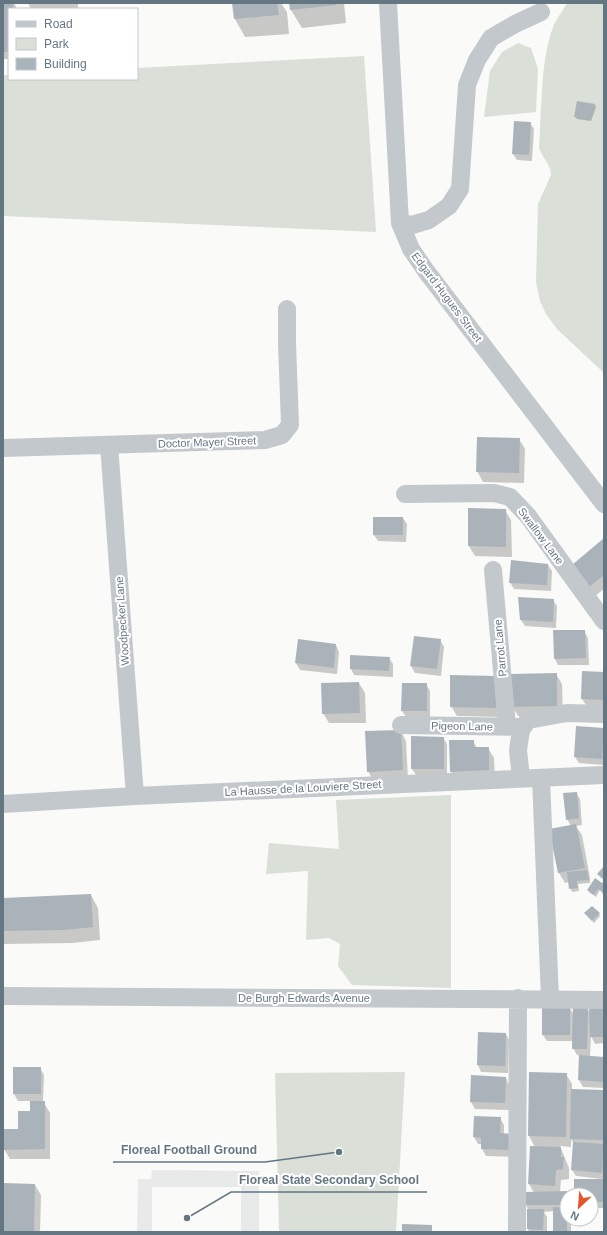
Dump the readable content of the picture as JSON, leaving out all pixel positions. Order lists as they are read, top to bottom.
{
  "streets": {
    "street": [
      "Edgard Hugues Street",
      "Doctor Mayer Street",
      "Swallow Lane",
      "Woodpecker Lane",
      "Parrot Lane",
      "Pigeon Lane",
      "La Hausse de la Louviere Street",
      "De Burgh Edwards Avenue"
    ]
  },
  "crossings": [
    ["Doctor Mayer Street", "Woodpecker Lane"],
    ["Woodpecker Lane", "La Hausse de la Louviere Street"],
    ["Parrot Lane", "Pigeon Lane"],
    ["Parrot Lane", "La Hausse de la Louviere Street"]
  ],
  "places": ["Floreal Football Ground", "Floreal State Secondary School"],
  "legend": ["Road", "Park", "Building"],
  "north": "bottom left"
}
